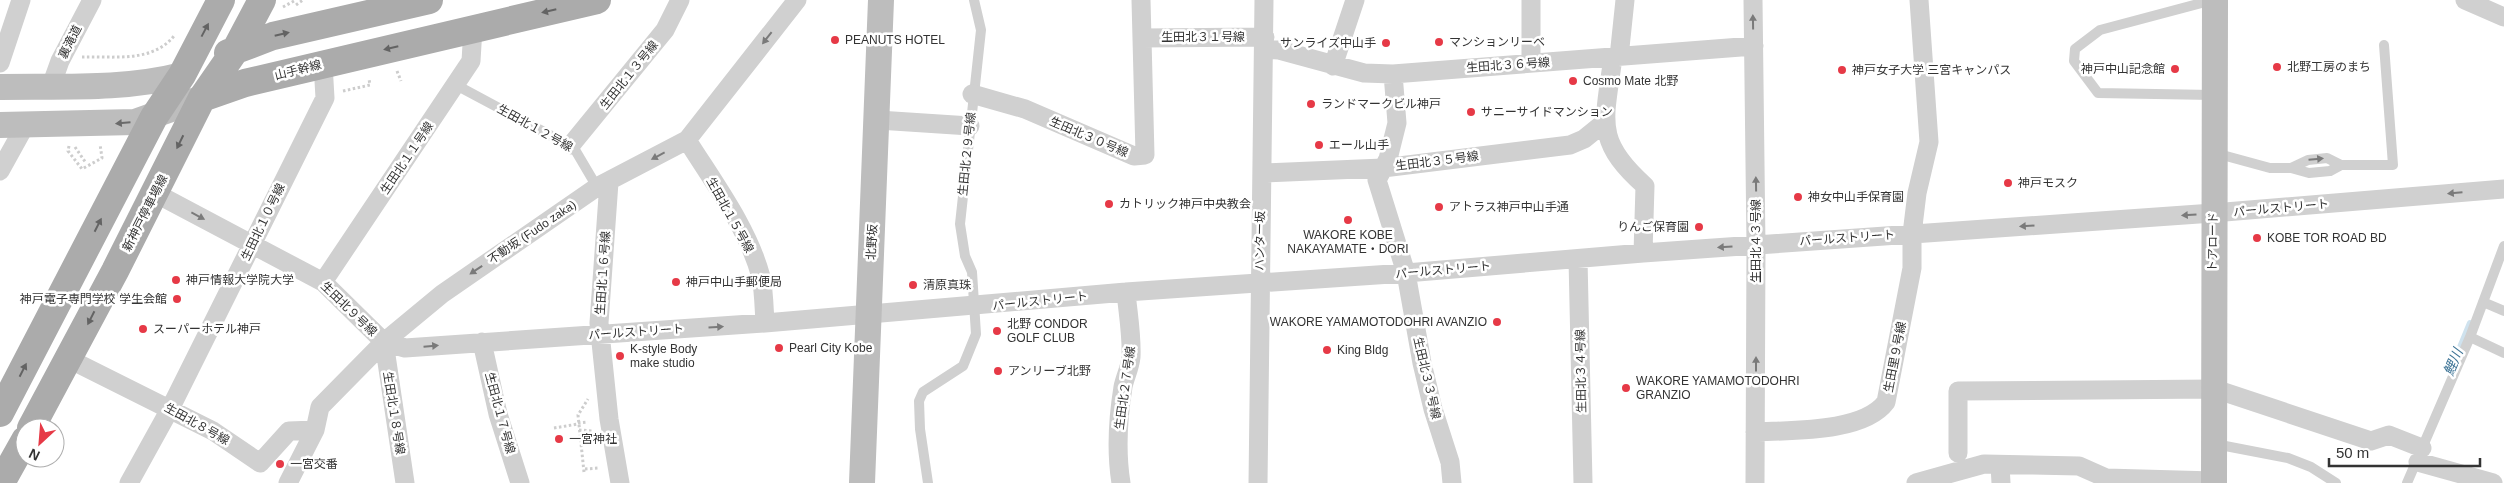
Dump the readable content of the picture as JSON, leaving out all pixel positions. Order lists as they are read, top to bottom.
{
  "streets": {
    "main road": ["山手幹線", "新神戸停車場線"],
    "street": [
      "生田北３１号線",
      "裏滝道",
      "生田北３６号線",
      "生田北１３号線",
      "生田北３０号線",
      "生田北１１号線",
      "生田北３５号線",
      "パールストリート",
      "生田北１５号線",
      "生田北１０号線",
      "不動坂 (Fudo zaka)",
      "ハンター坂",
      "生田北４３号線",
      "北野坂",
      "トアロード",
      "生田北１６号線",
      "生田北９号線",
      "生田里９号線",
      "生田北３４号線",
      "生田北３３号線",
      "生田北２７号線",
      "生田北１８号線",
      "生田北１７号線",
      "生田北８号線"
    ],
    "lane": ["生田北１２号線", "生田北２９号線"]
  },
  "crossings": [
    ["生田北３１号線", "生田北３６号線"],
    ["生田北３１号線", "生田北３０号線"],
    ["生田北３１号線", "ハンター坂"],
    ["生田北３６号線", "ハンター坂"],
    ["生田北３６号線", "生田北４３号線"],
    ["生田北３６号線", "生田北３３号線"],
    ["山手幹線", "生田北１１号線"],
    ["山手幹線", "新神戸停車場線"],
    ["山手幹線", "生田北１０号線"],
    ["生田北１３号線", "生田北１２号線"],
    ["生田北１２号線", "生田北１１号線"],
    ["生田北１２号線", "不動坂 (Fudo zaka)"],
    ["生田北１２号線", "生田北１６号線"],
    ["生田北３０号線", "生田北２９号線"],
    ["生田北２９号線", "パールストリート"],
    ["生田北１１号線", "生田北９号線"],
    ["生田北３５号線", "ハンター坂"],
    ["生田北３５号線", "生田北３３号線"],
    ["パールストリート", "生田北１５号線"],
    ["パールストリート", "不動坂 (Fudo zaka)"],
    ["パールストリート", "ハンター坂"],
    ["パールストリート", "生田北４３号線"],
    ["パールストリート", "北野坂"],
    ["パールストリート", "トアロード"],
    ["パールストリート", "生田北１６号線"],
    ["パールストリート", "生田北９号線"],
    ["パールストリート", "生田里９号線"],
    ["パールストリート", "生田北３４号線"],
    ["パールストリート", "生田北３３号線"],
    ["パールストリート", "生田北２７号線"],
    ["パールストリート", "生田北１８号線"],
    ["パールストリート", "生田北１７号線"],
    ["新神戸停車場線", "生田北９号線"],
    ["新神戸停車場線", "生田北８号線"],
    ["生田北１５号線", "不動坂 (Fudo zaka)"],
    ["生田北１０号線", "生田北９号線"],
    ["生田北１０号線", "生田北８号線"],
    ["不動坂 (Fudo zaka)", "生田北１６号線"],
    ["不動坂 (Fudo zaka)", "生田北９号線"],
    ["不動坂 (Fudo zaka)", "生田北１８号線"],
    ["不動坂 (Fudo zaka)", "生田北８号線"],
    ["生田北４３号線", "生田里９号線"],
    ["生田北９号線", "生田北１８号線"]
  ],
  "one_way": ["山手幹線", "不動坂 (Fudo zaka)", "生田北９号線"],
  "water": ["鯉川"],
  "places": [
    "PEANUTS HOTEL",
    "マンションリーベ",
    "サンライズ中山手",
    "北野工房のまち",
    "神戸中山記念館",
    "神戸女子大学 三宮キャンパス",
    "Cosmo Mate 北野",
    "ランドマークビル神戸",
    "サニーサイドマンション",
    "エール山手",
    "神戸モスク",
    "神女中山手保育園",
    "カトリック神戸中央教会",
    "アトラス神戸中山手通",
    "WAKORE KOBE NAKAYAMATE・DORI",
    "りんご保育園",
    "KOBE TOR ROAD BD",
    "神戸情報大学院大学",
    "神戸中山手郵便局",
    "清原真珠",
    "神戸電子専門学校 学生会館",
    "WAKORE YAMAMOTODOHRI AVANZIO",
    "スーパーホテル神戸",
    "北野 CONDOR GOLF CLUB",
    "Pearl City Kobe",
    "King Bldg",
    "K-style Body make studio",
    "アンリーブ北野",
    "WAKORE YAMAMOTODOHRI GRANZIO",
    "一宮神社",
    "一宮交番"
  ],
  "scale_bar": "50 m",
  "north": "bottom left"
}
